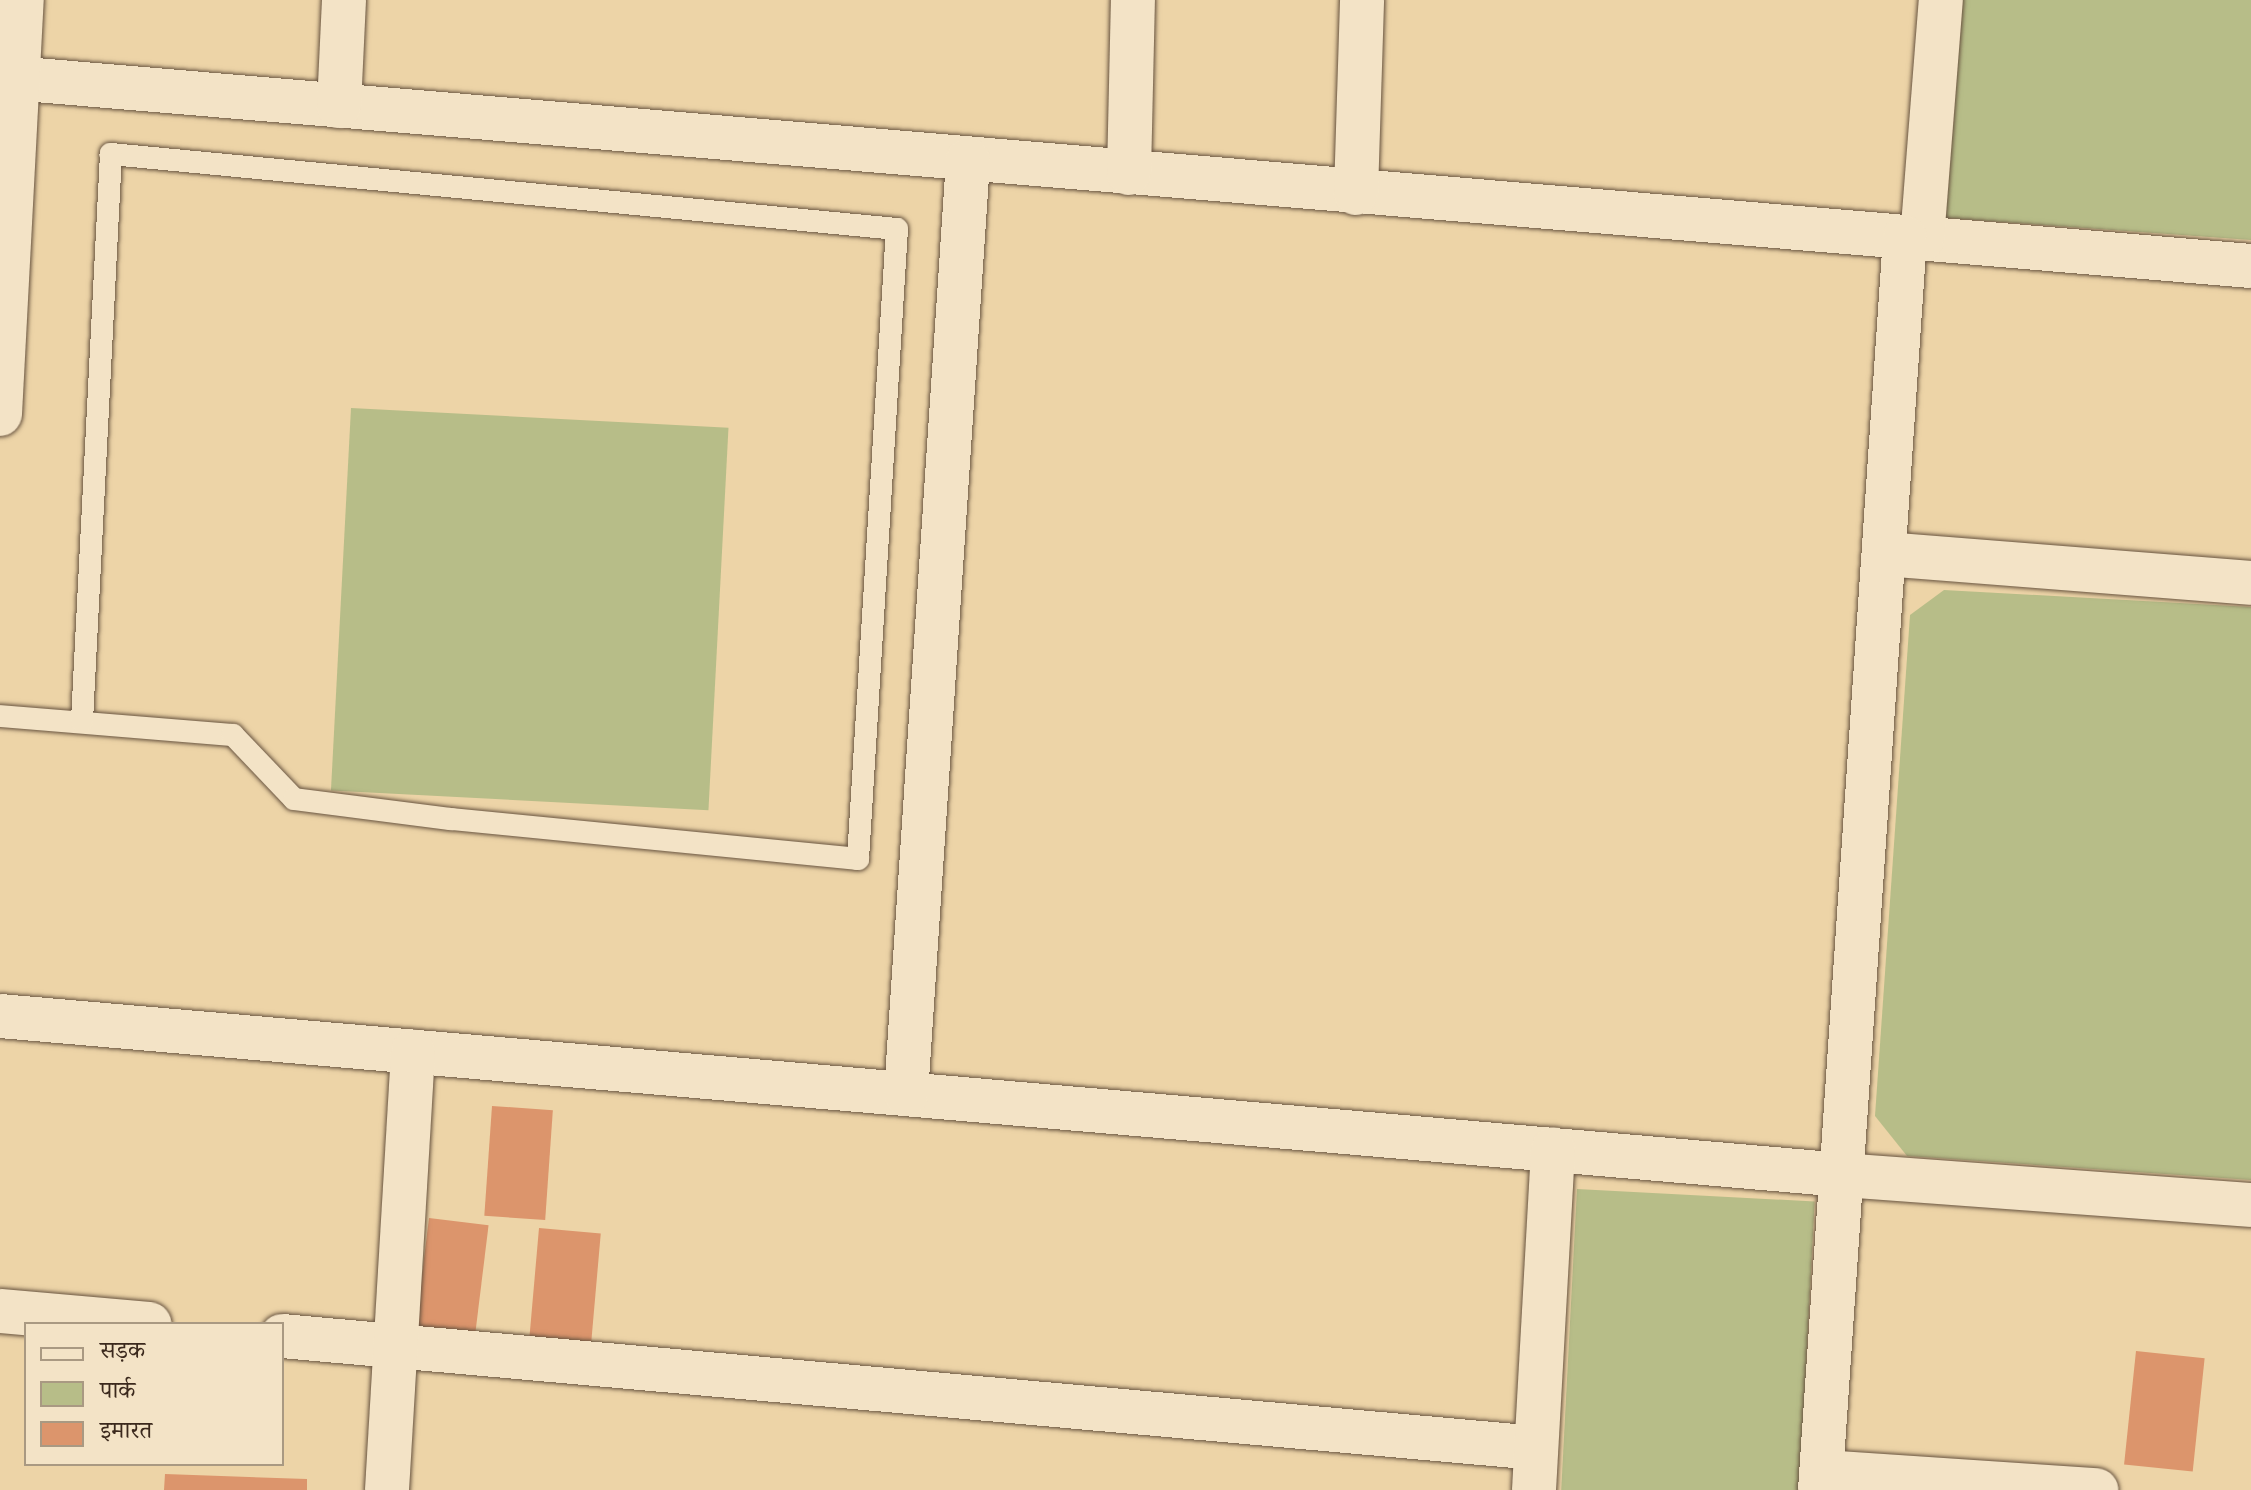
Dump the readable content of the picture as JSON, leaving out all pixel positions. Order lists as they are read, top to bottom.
{
  "legend": ["सड़क", "पार्क", "इमारत"]
}
